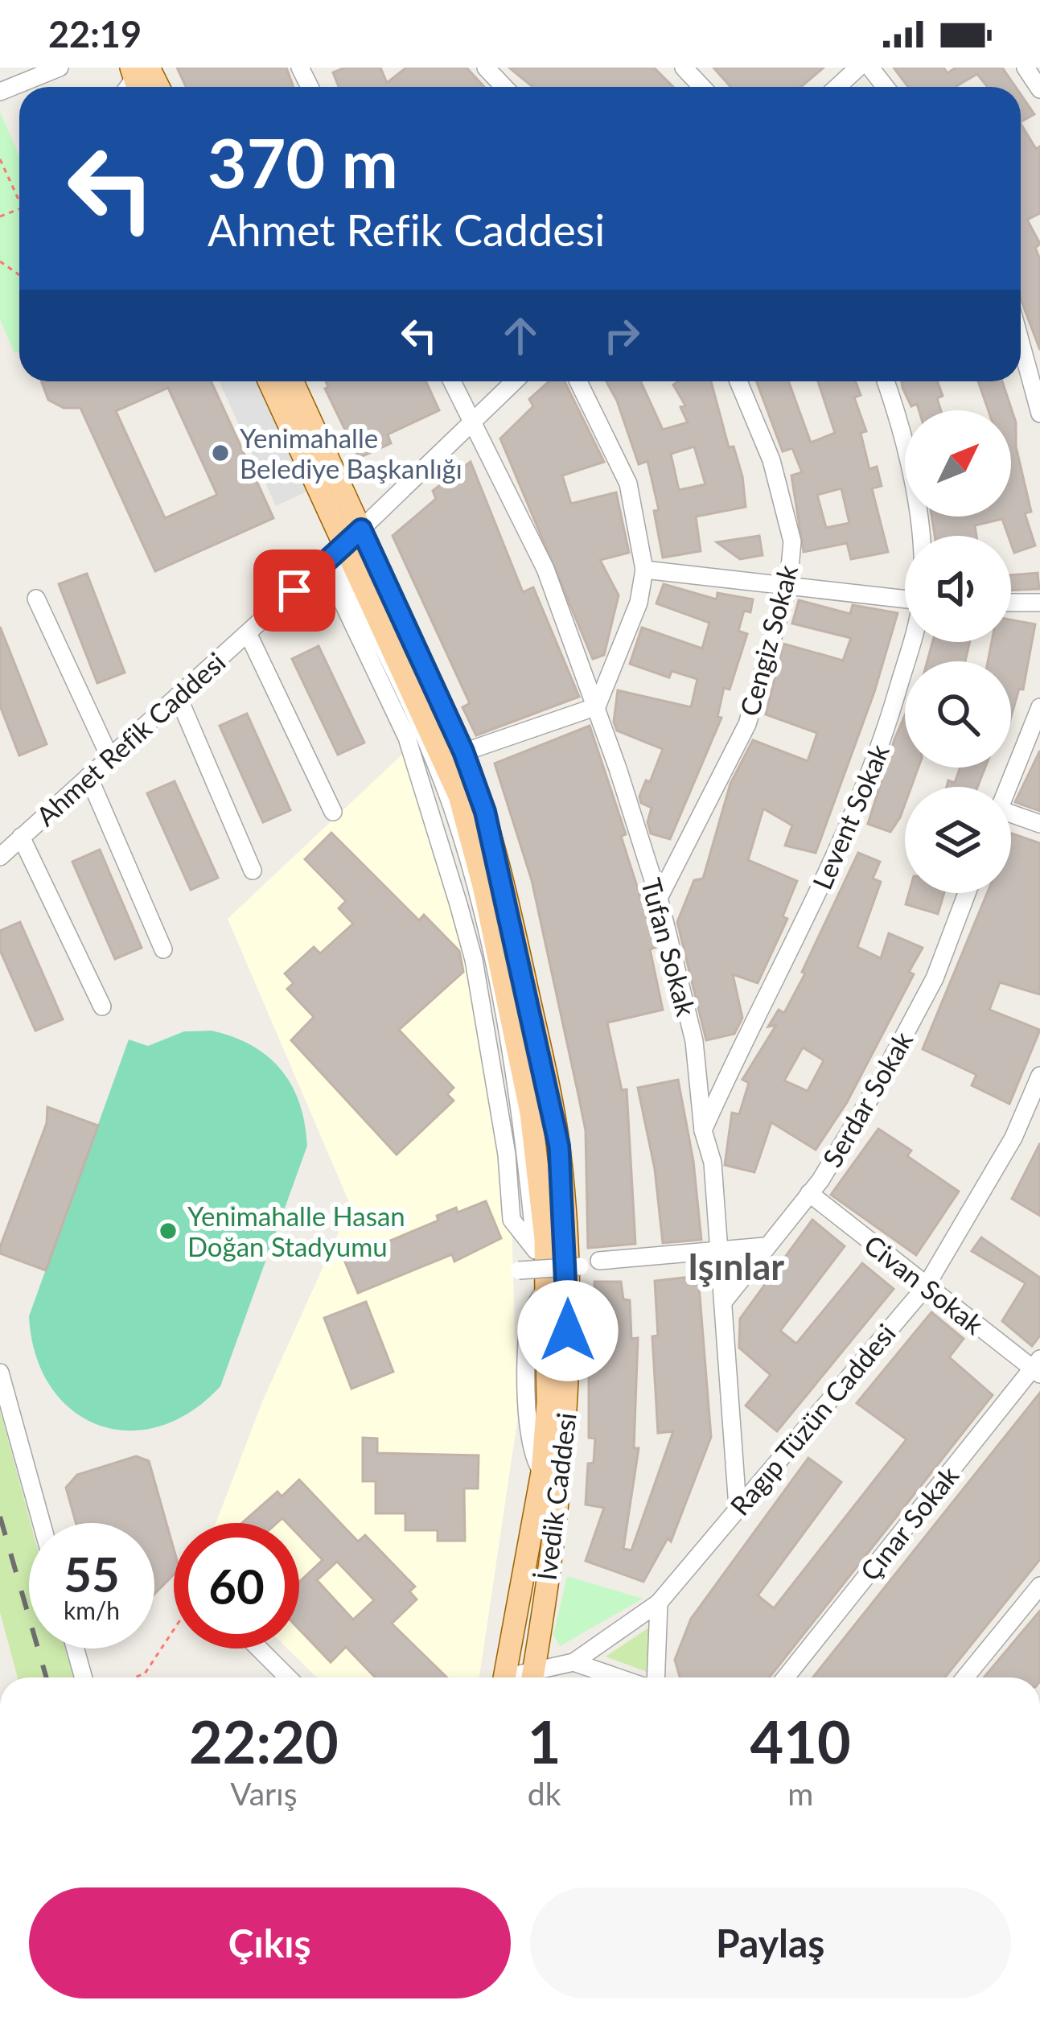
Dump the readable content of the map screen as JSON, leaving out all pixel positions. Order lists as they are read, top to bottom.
{
  "streets": {
    "main road": ["İvedik Caddesi"],
    "street": [
      "Cengiz Sokak",
      "Ahmet Refik Caddesi",
      "Levent Sokak",
      "Tufan Sokak",
      "Serdar Sokak",
      "Civan Sokak",
      "Ragıp Tüzün Caddesi",
      "Çınar Sokak"
    ]
  },
  "crossings": [
    ["Cengiz Sokak", "Tufan Sokak"],
    ["Ahmet Refik Caddesi", "Tufan Sokak"],
    ["Ahmet Refik Caddesi", "İvedik Caddesi"],
    ["Levent Sokak", "Tufan Sokak"],
    ["Tufan Sokak", "Serdar Sokak"],
    ["Tufan Sokak", "Ragıp Tüzün Caddesi"],
    ["Serdar Sokak", "Civan Sokak"],
    ["Civan Sokak", "Ragıp Tüzün Caddesi"],
    ["Civan Sokak", "Çınar Sokak"]
  ],
  "districts": ["Işınlar"],
  "places": ["Yenimahalle Belediye Başkanlığı", "Yenimahalle Hasan Doğan Stadyumu"],
  "north": "top right",
  "page": {
    "status": "22:19",
    "turn": ["370 m", "Ahmet Refik Caddesi"],
    "speed": "55 km/h",
    "limit": "60",
    "eta": [
      "22:20",
      "Varış",
      "1",
      "dk",
      "410",
      "m"
    ],
    "buttons": ["Çıkış", "Paylaş"]
  }
}
